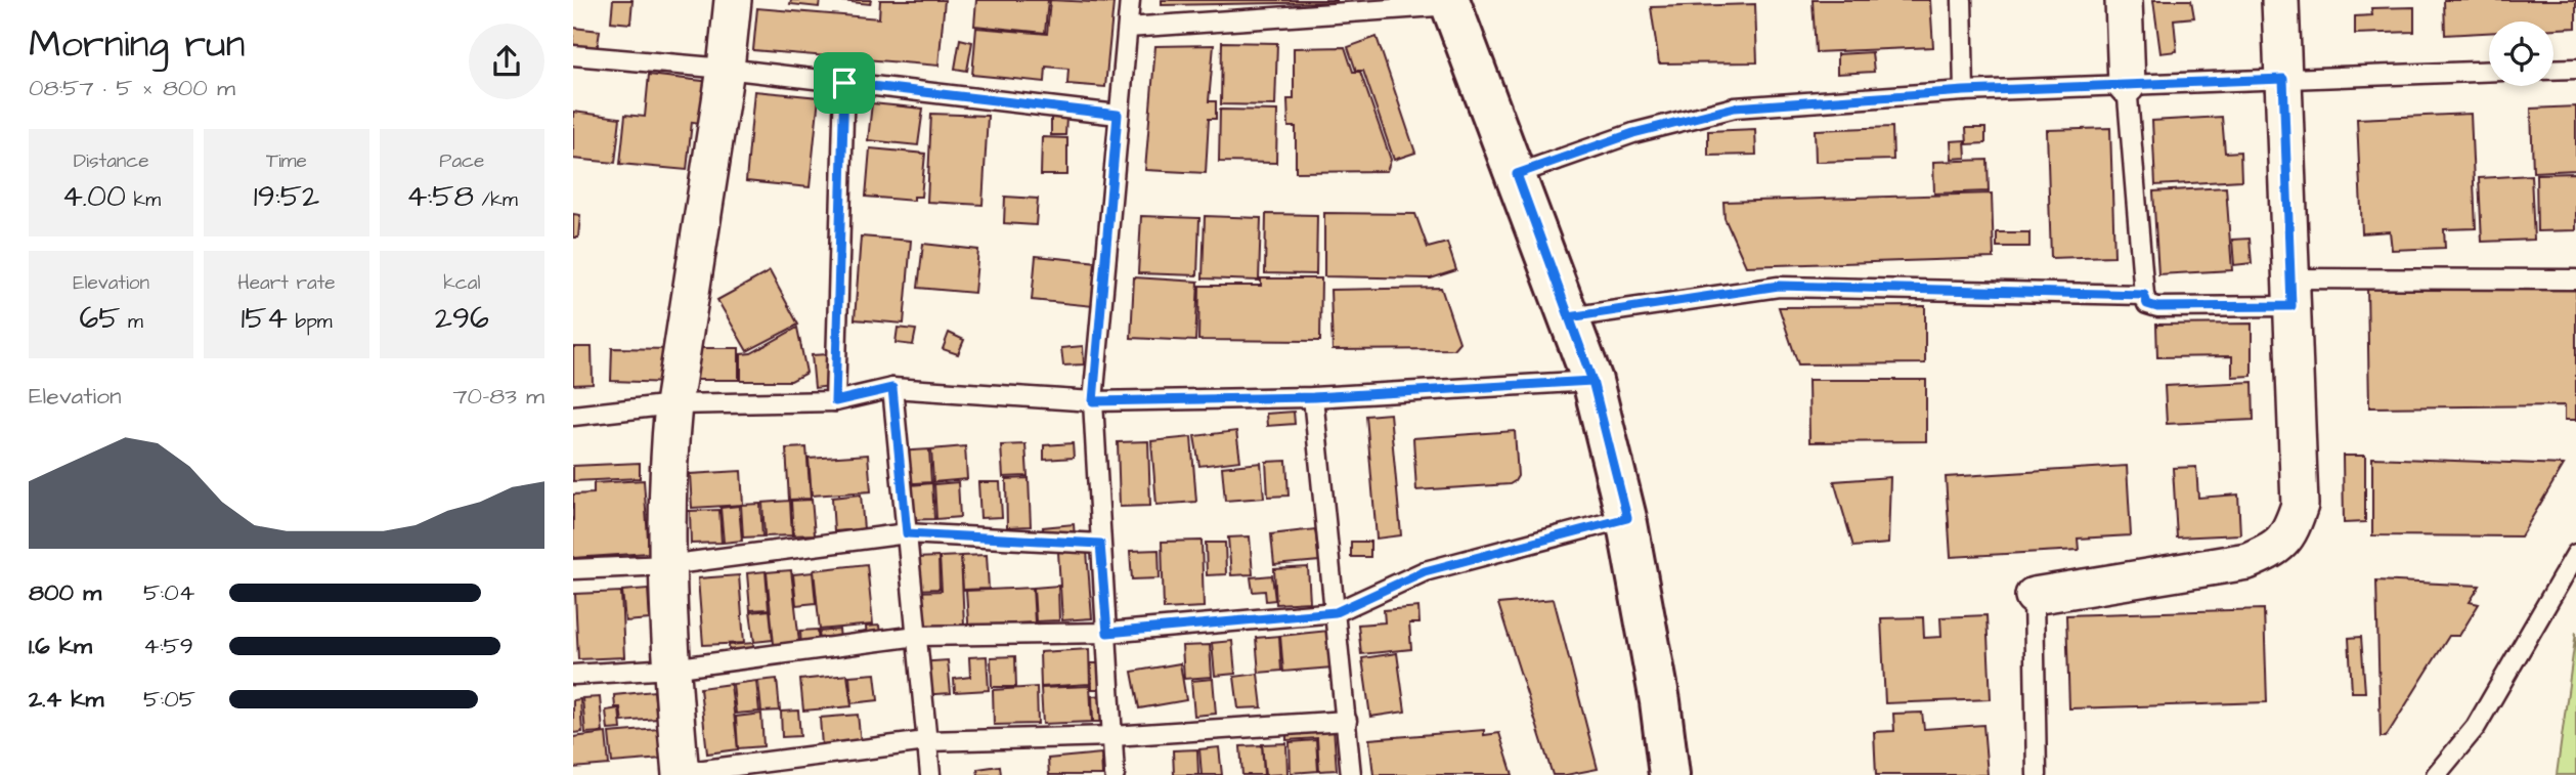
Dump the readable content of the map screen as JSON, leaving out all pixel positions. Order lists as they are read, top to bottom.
{
  "page": {
    "heading": ["Morning run", "08:57 · 5 × 800 m"],
    "stats": [
      ["Distance", "4.00 km"],
      ["Time", "19:52"],
      ["Pace", "4:58 /km"],
      ["Elevation", "65 m"],
      ["Heart rate", "154 bpm"],
      ["kcal", "296"]
    ],
    "chart": ["Elevation", "70–83 m"],
    "list": [
      {
        "name": "800 m",
        "note": "5:04"
      },
      {
        "name": "1.6 km",
        "note": "4:59"
      },
      {
        "name": "2.4 km",
        "note": "5:05"
      }
    ]
  }
}
